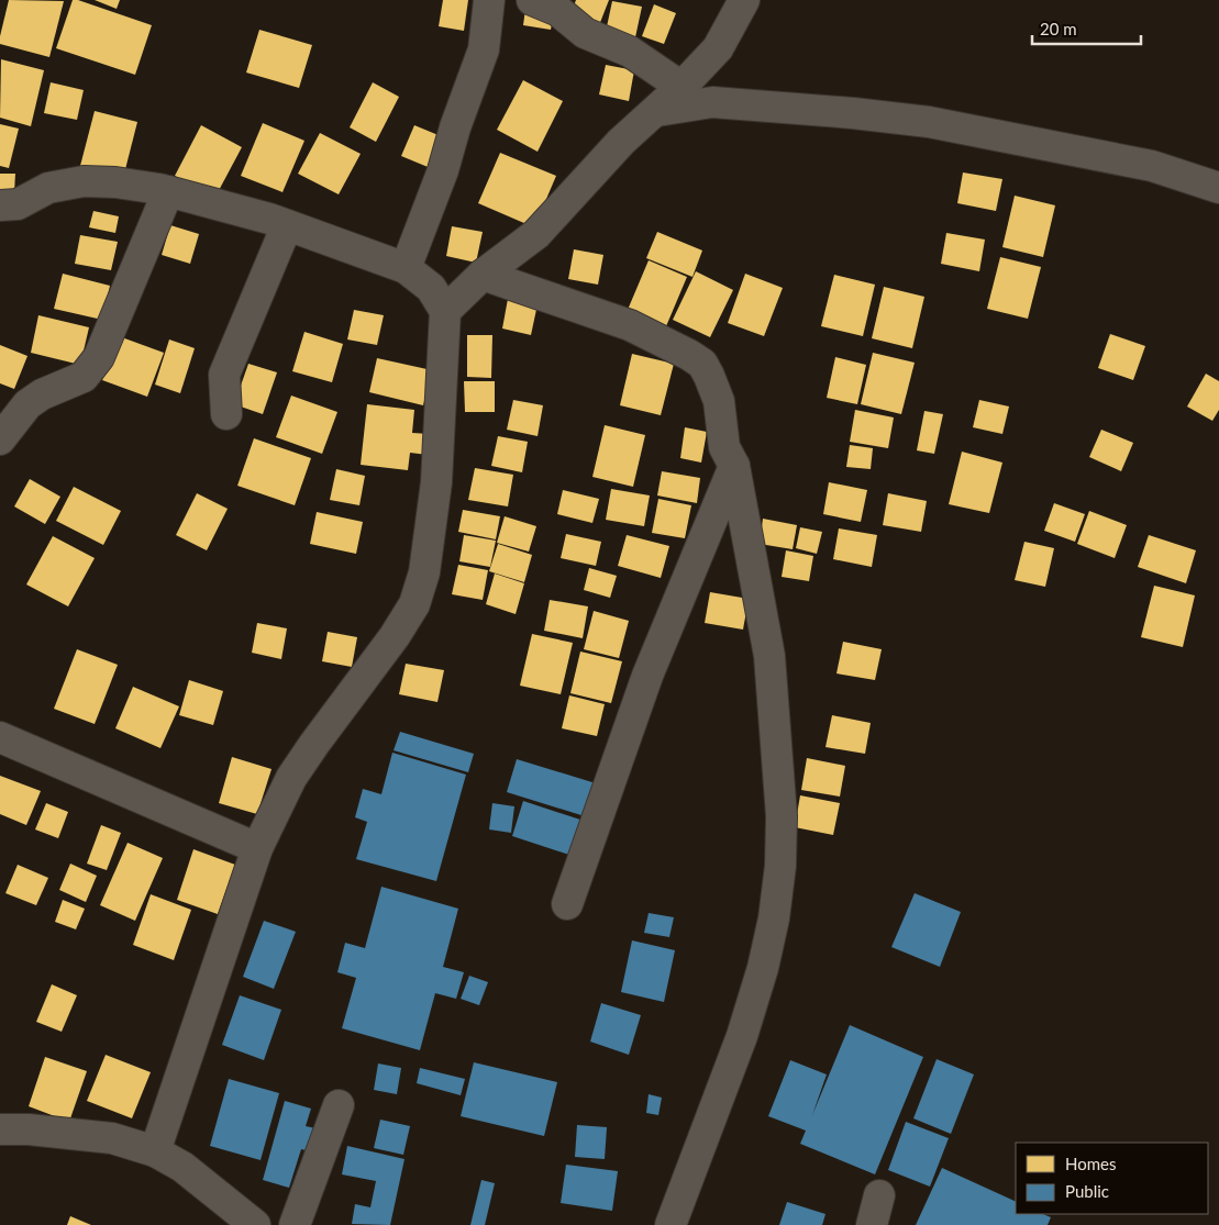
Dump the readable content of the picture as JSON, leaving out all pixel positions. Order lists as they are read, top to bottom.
{
  "legend": ["Homes", "Public"],
  "scale_bar": "20 m"
}
